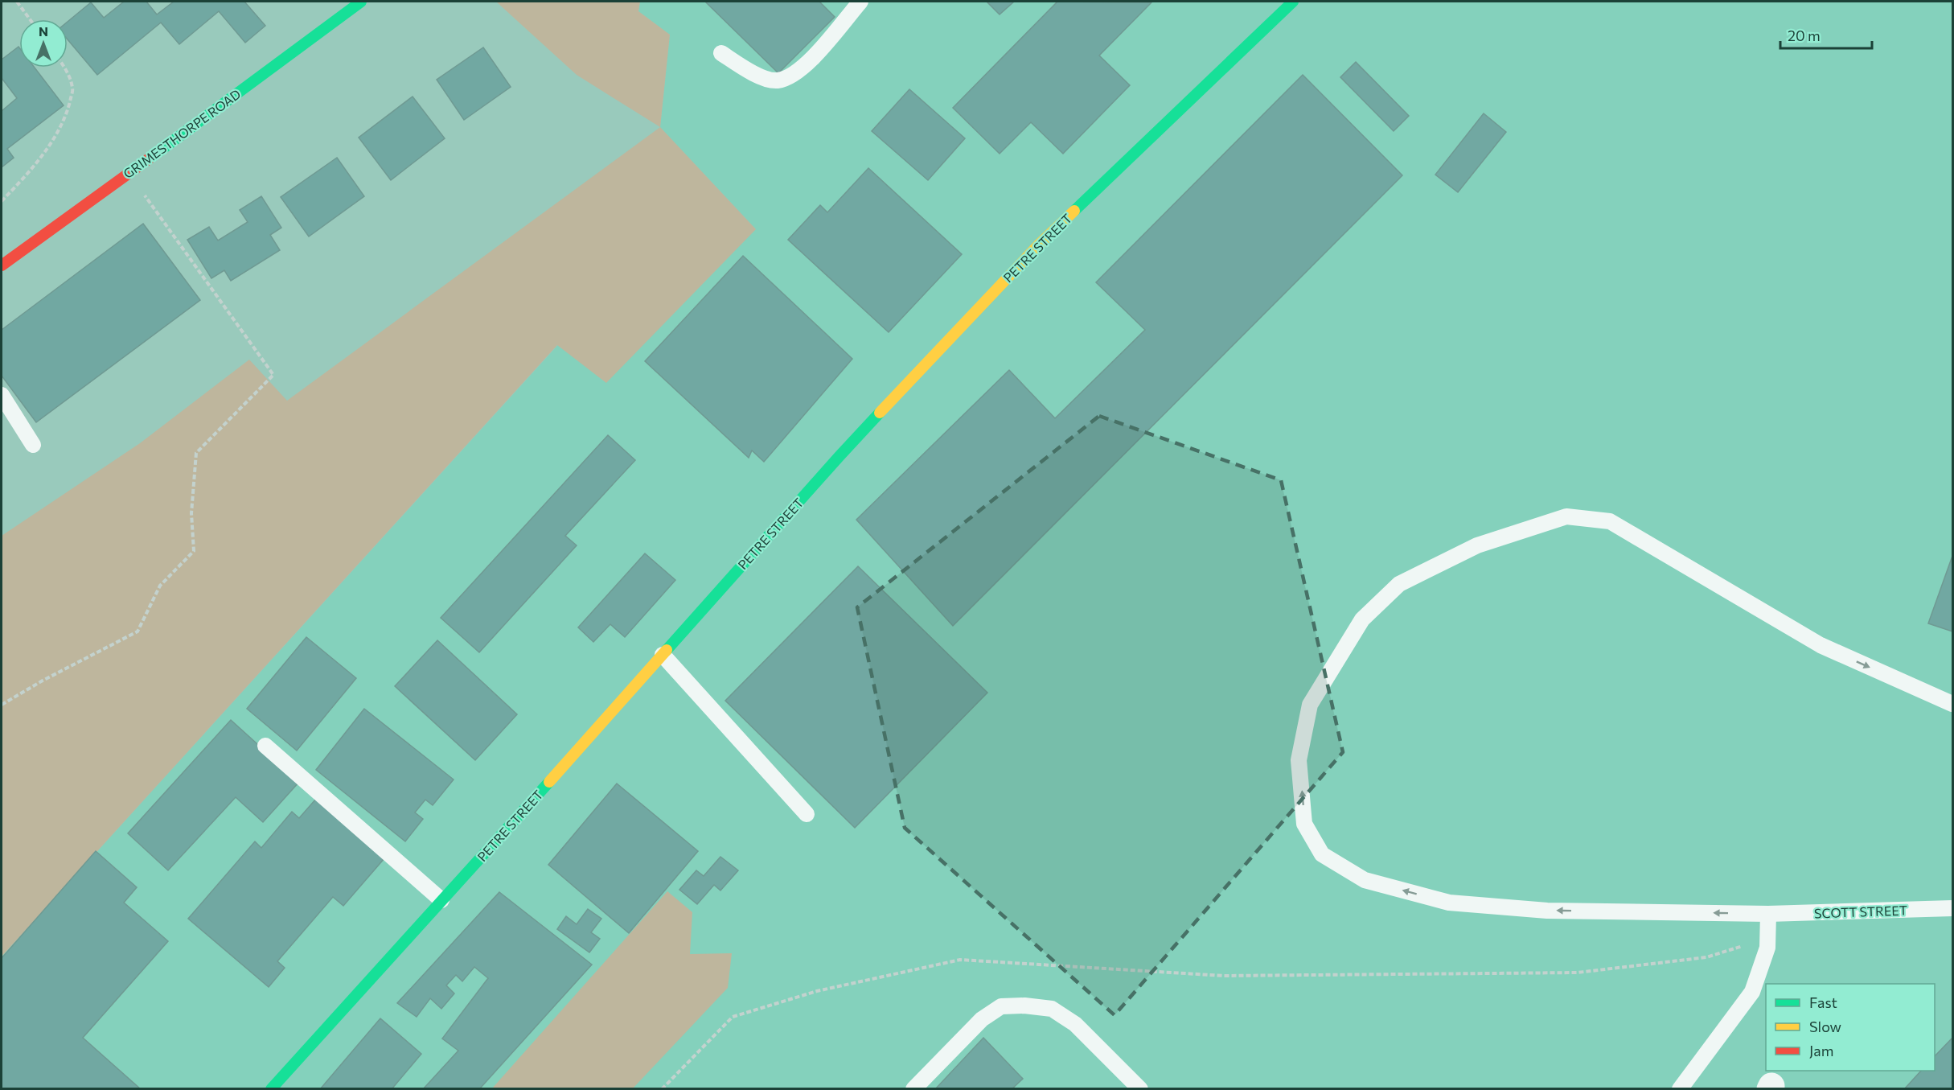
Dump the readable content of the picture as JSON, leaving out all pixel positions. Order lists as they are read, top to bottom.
{
  "streets": {
    "street": ["GRIMESTHORPE ROAD", "PETRE STREET"],
    "lane": ["SCOTT STREET"]
  },
  "legend": ["Fast", "Slow", "Jam"],
  "scale_bar": "20 m",
  "north": "top"
}
